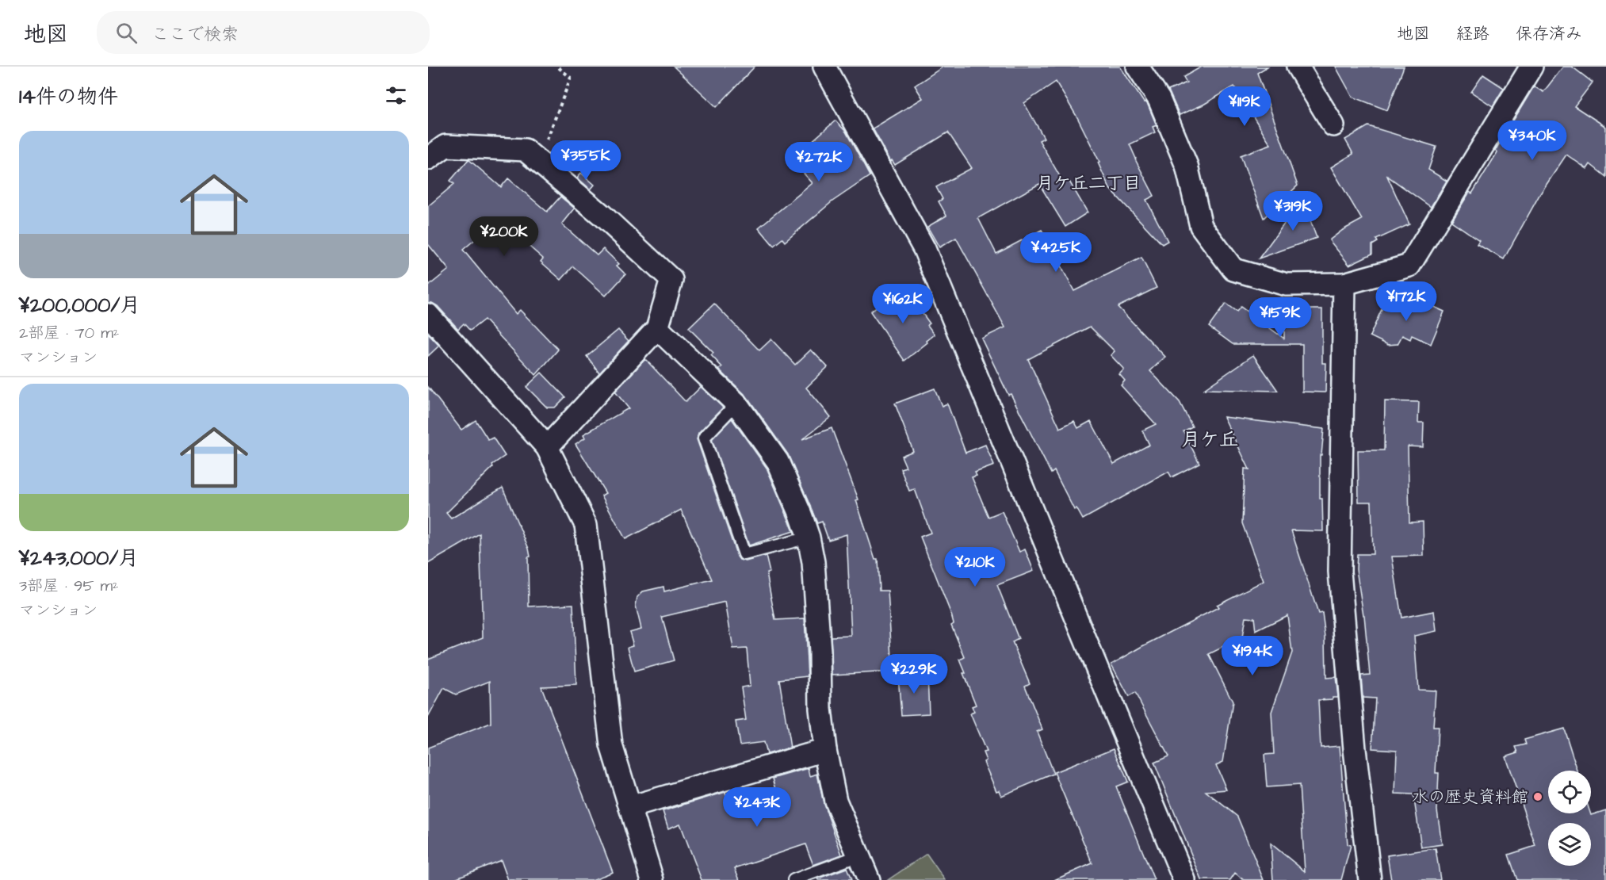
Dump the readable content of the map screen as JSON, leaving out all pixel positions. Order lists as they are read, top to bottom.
{
  "districts": ["月ケ丘二丁目", "月ケ丘"],
  "places": ["水の歴史資料館"],
  "page": {
    "header": "地図",
    "search": "ここで検索",
    "nav": ["地図", "経路", "保存済み"],
    "heading": "14件の物件",
    "price": [
      "¥119K",
      "¥340K",
      "¥355K",
      "¥272K",
      "¥319K",
      "¥200K",
      "¥425K",
      "¥172K",
      "¥162K",
      "¥159K",
      "¥210K",
      "¥194K",
      "¥229K",
      "¥243K"
    ],
    "list": [
      {
        "name": "¥200,000/月",
        "note": "2部屋 · 70 m² · マンション"
      },
      {
        "name": "¥243,000/月",
        "note": "3部屋 · 95 m² · マンション"
      }
    ]
  }
}
